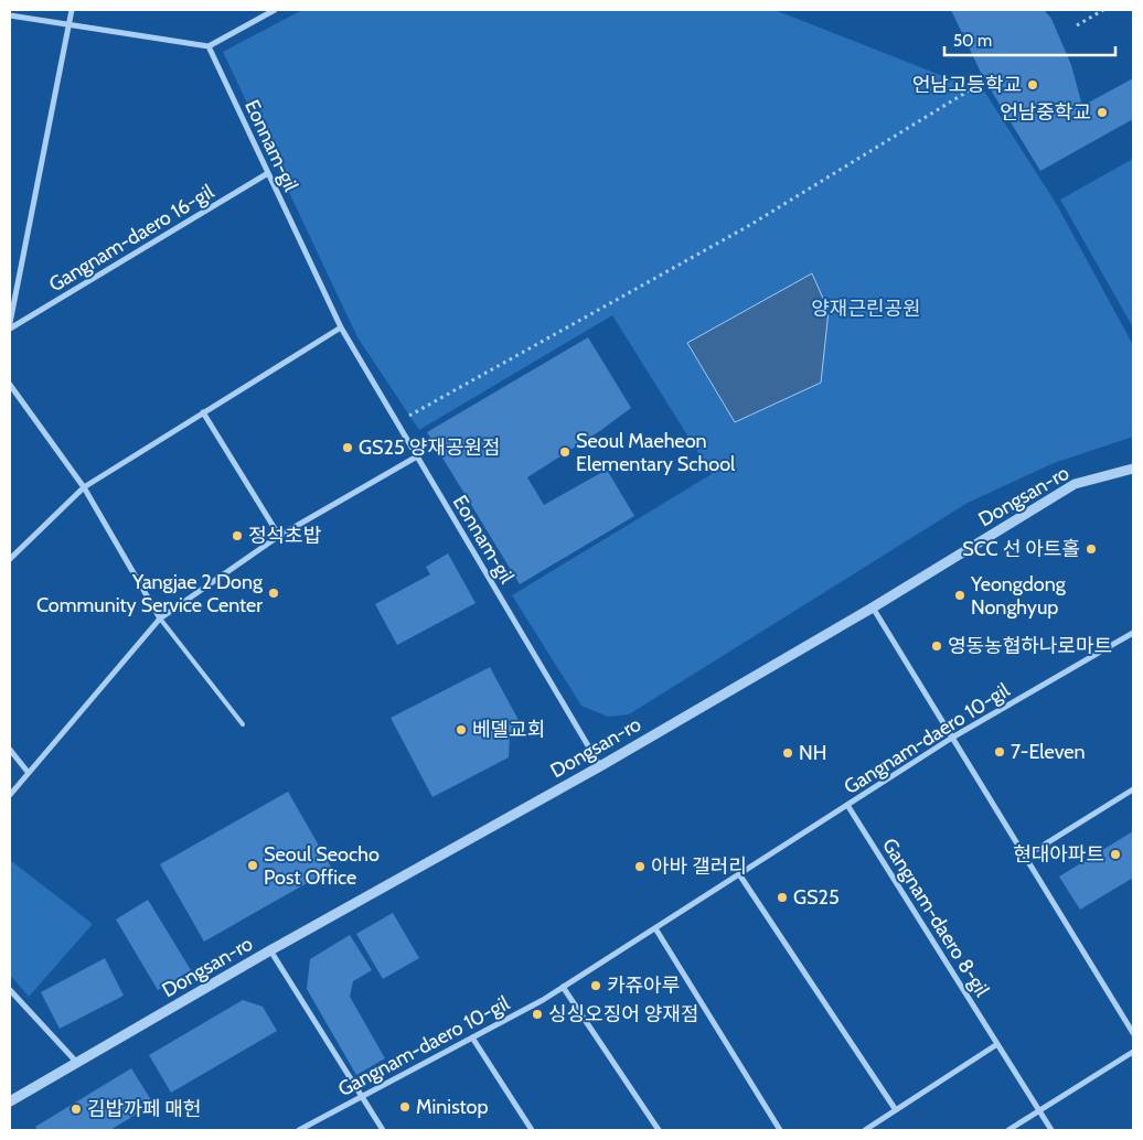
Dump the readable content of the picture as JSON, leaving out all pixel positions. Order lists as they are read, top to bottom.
{
  "streets": {
    "street": [
      "Eonnam-gil",
      "Gangnam-daero 16-gil",
      "Dongsan-ro",
      "Gangnam-daero 10-gil",
      "Gangnam-daero 8-gil"
    ]
  },
  "crossings": [
    ["Eonnam-gil", "Gangnam-daero 16-gil"],
    ["Eonnam-gil", "Dongsan-ro"],
    ["Gangnam-daero 10-gil", "Gangnam-daero 8-gil"]
  ],
  "parks": ["양재근린공원"],
  "places": [
    "언남고등학교",
    "언남중학교",
    "GS25 양재공원점",
    "Seoul Maeheon Elementary School",
    "정석초밥",
    "SCC 선 아트홀",
    "Yangjae 2 Dong Community Service Center",
    "Yeongdong Nonghyup",
    "영동농협하나로마트",
    "베델교회",
    "7-Eleven",
    "NH",
    "현대아파트",
    "Seoul Seocho Post Office",
    "아바 갤러리",
    "GS25",
    "카쥬아루",
    "싱싱오징어 양재점",
    "Ministop",
    "김밥까페 매헌"
  ],
  "scale_bar": "50 m"
}
